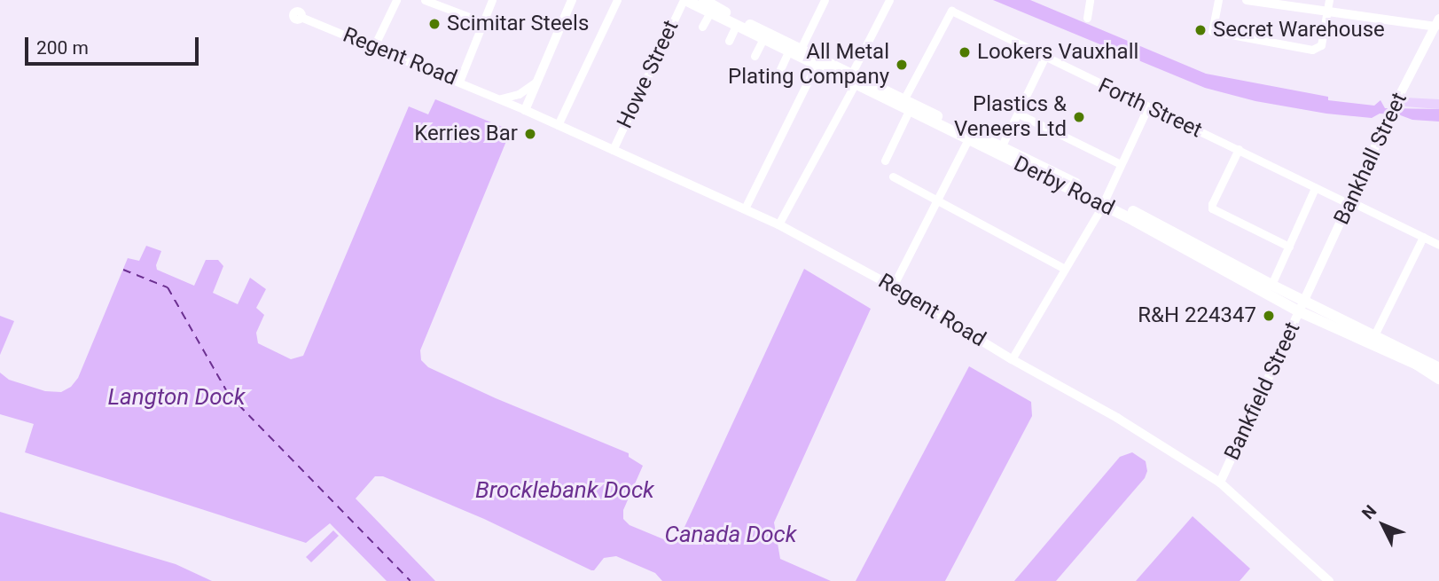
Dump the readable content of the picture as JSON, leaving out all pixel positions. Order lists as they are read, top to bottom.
{
  "streets": {
    "highway": ["Derby Road"],
    "main road": ["Regent Road", "Bankhall Street", "Bankfield Street"],
    "street": ["Howe Street", "Forth Street"]
  },
  "crossings": [
    ["Regent Road", "Howe Street"],
    ["Regent Road", "Bankfield Street"],
    ["Howe Street", "Derby Road"],
    ["Forth Street", "Bankhall Street"],
    ["Forth Street", "Derby Road"],
    ["Bankhall Street", "Derby Road"],
    ["Bankhall Street", "Bankfield Street"],
    ["Derby Road", "Bankfield Street"]
  ],
  "water": ["Langton Dock", "Brocklebank Dock", "Canada Dock"],
  "places": [
    "Scimitar Steels",
    "Secret Warehouse",
    "Lookers Vauxhall",
    "All Metal Plating Company",
    "Plastics & Veneers Ltd",
    "Kerries Bar",
    "R&H 224347"
  ],
  "scale_bar": "200 m",
  "north": "top left"
}
